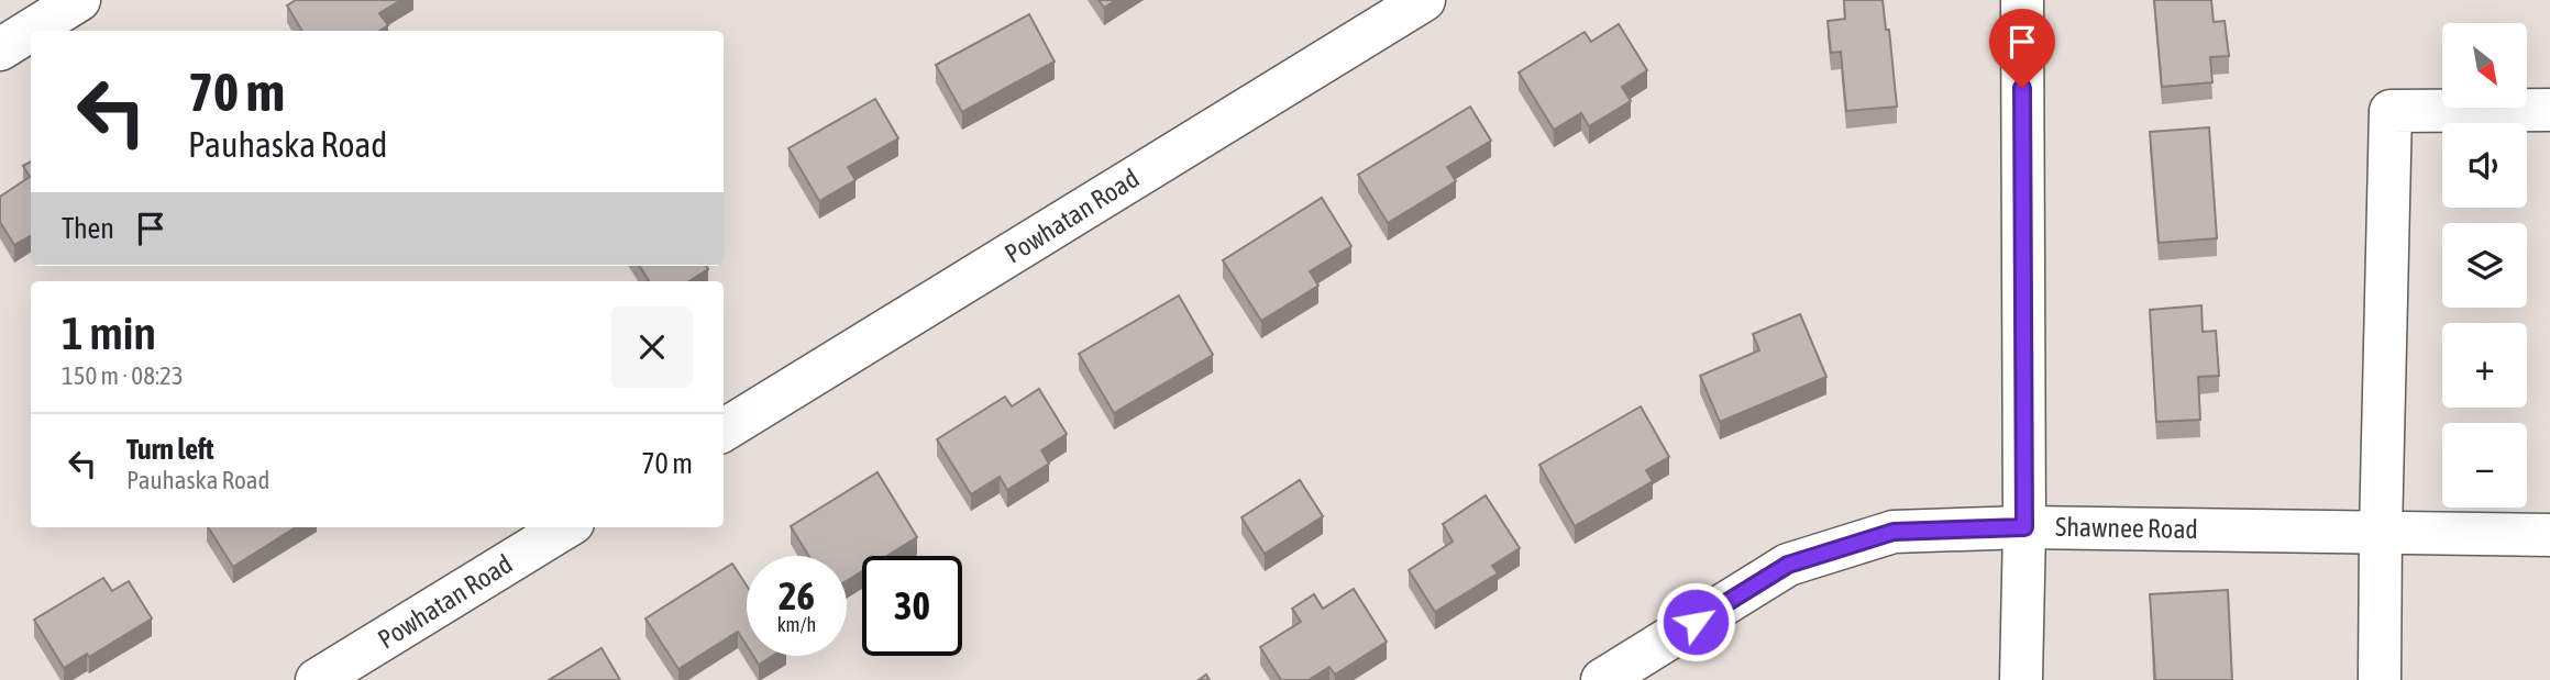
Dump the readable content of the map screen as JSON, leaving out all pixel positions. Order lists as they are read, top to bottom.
{
  "streets": {
    "street": ["Powhatan Road", "Shawnee Road"]
  },
  "north": "bottom right",
  "page": {
    "map_buttons": ["+", "−"],
    "turn": ["70 m", "Pauhaska Road"],
    "then": "Then",
    "heading": ["1 min", "150 m · 08:23"],
    "list": [
      {
        "name": "Turn left",
        "note": "Pauhaska Road",
        "value": "70 m"
      }
    ],
    "speed": "26 km/h",
    "limit": "30"
  }
}
